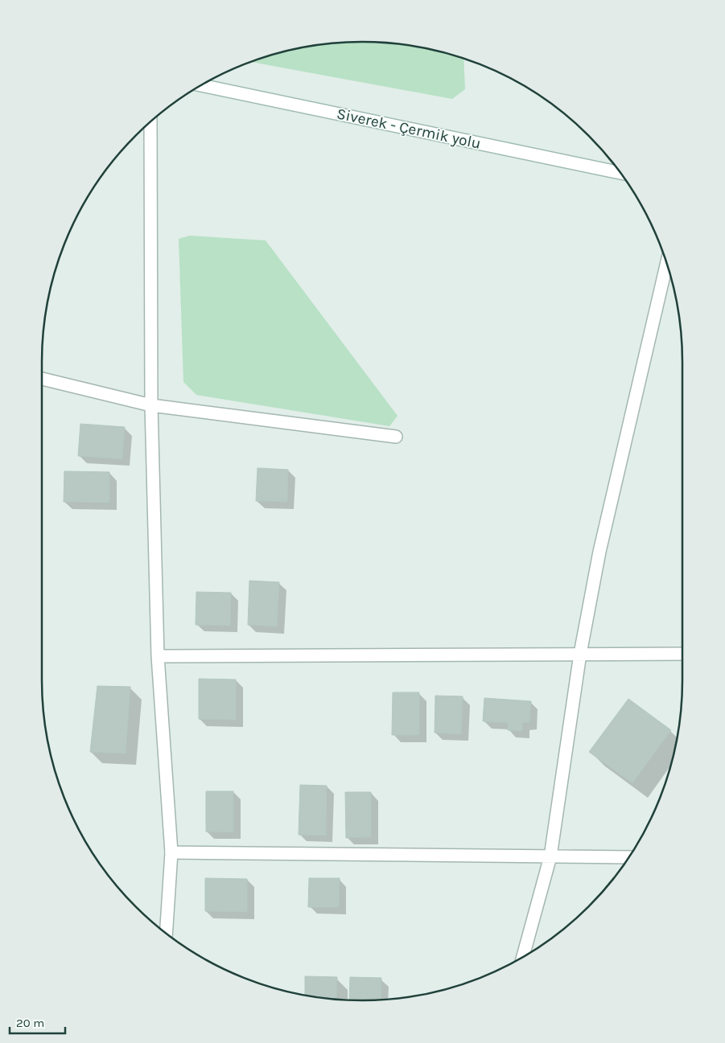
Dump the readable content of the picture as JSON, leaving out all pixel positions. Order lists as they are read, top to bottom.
{
  "streets": {
    "street": ["Siverek - Çermik yolu"]
  },
  "scale_bar": "20 m"
}
